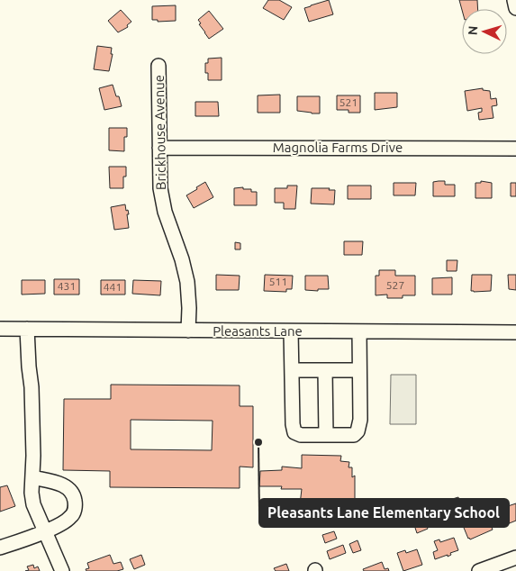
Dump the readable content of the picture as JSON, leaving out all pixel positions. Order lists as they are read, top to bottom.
{
  "streets": {
    "street": ["Brickhouse Avenue", "Magnolia Farms Drive", "Pleasants Lane"]
  },
  "crossings": [
    ["Brickhouse Avenue", "Magnolia Farms Drive"],
    ["Brickhouse Avenue", "Pleasants Lane"]
  ],
  "places": ["Pleasants Lane Elementary School"],
  "house_numbers": [
    "521",
    "511",
    "527",
    "431",
    "441"
  ],
  "north": "left"
}
